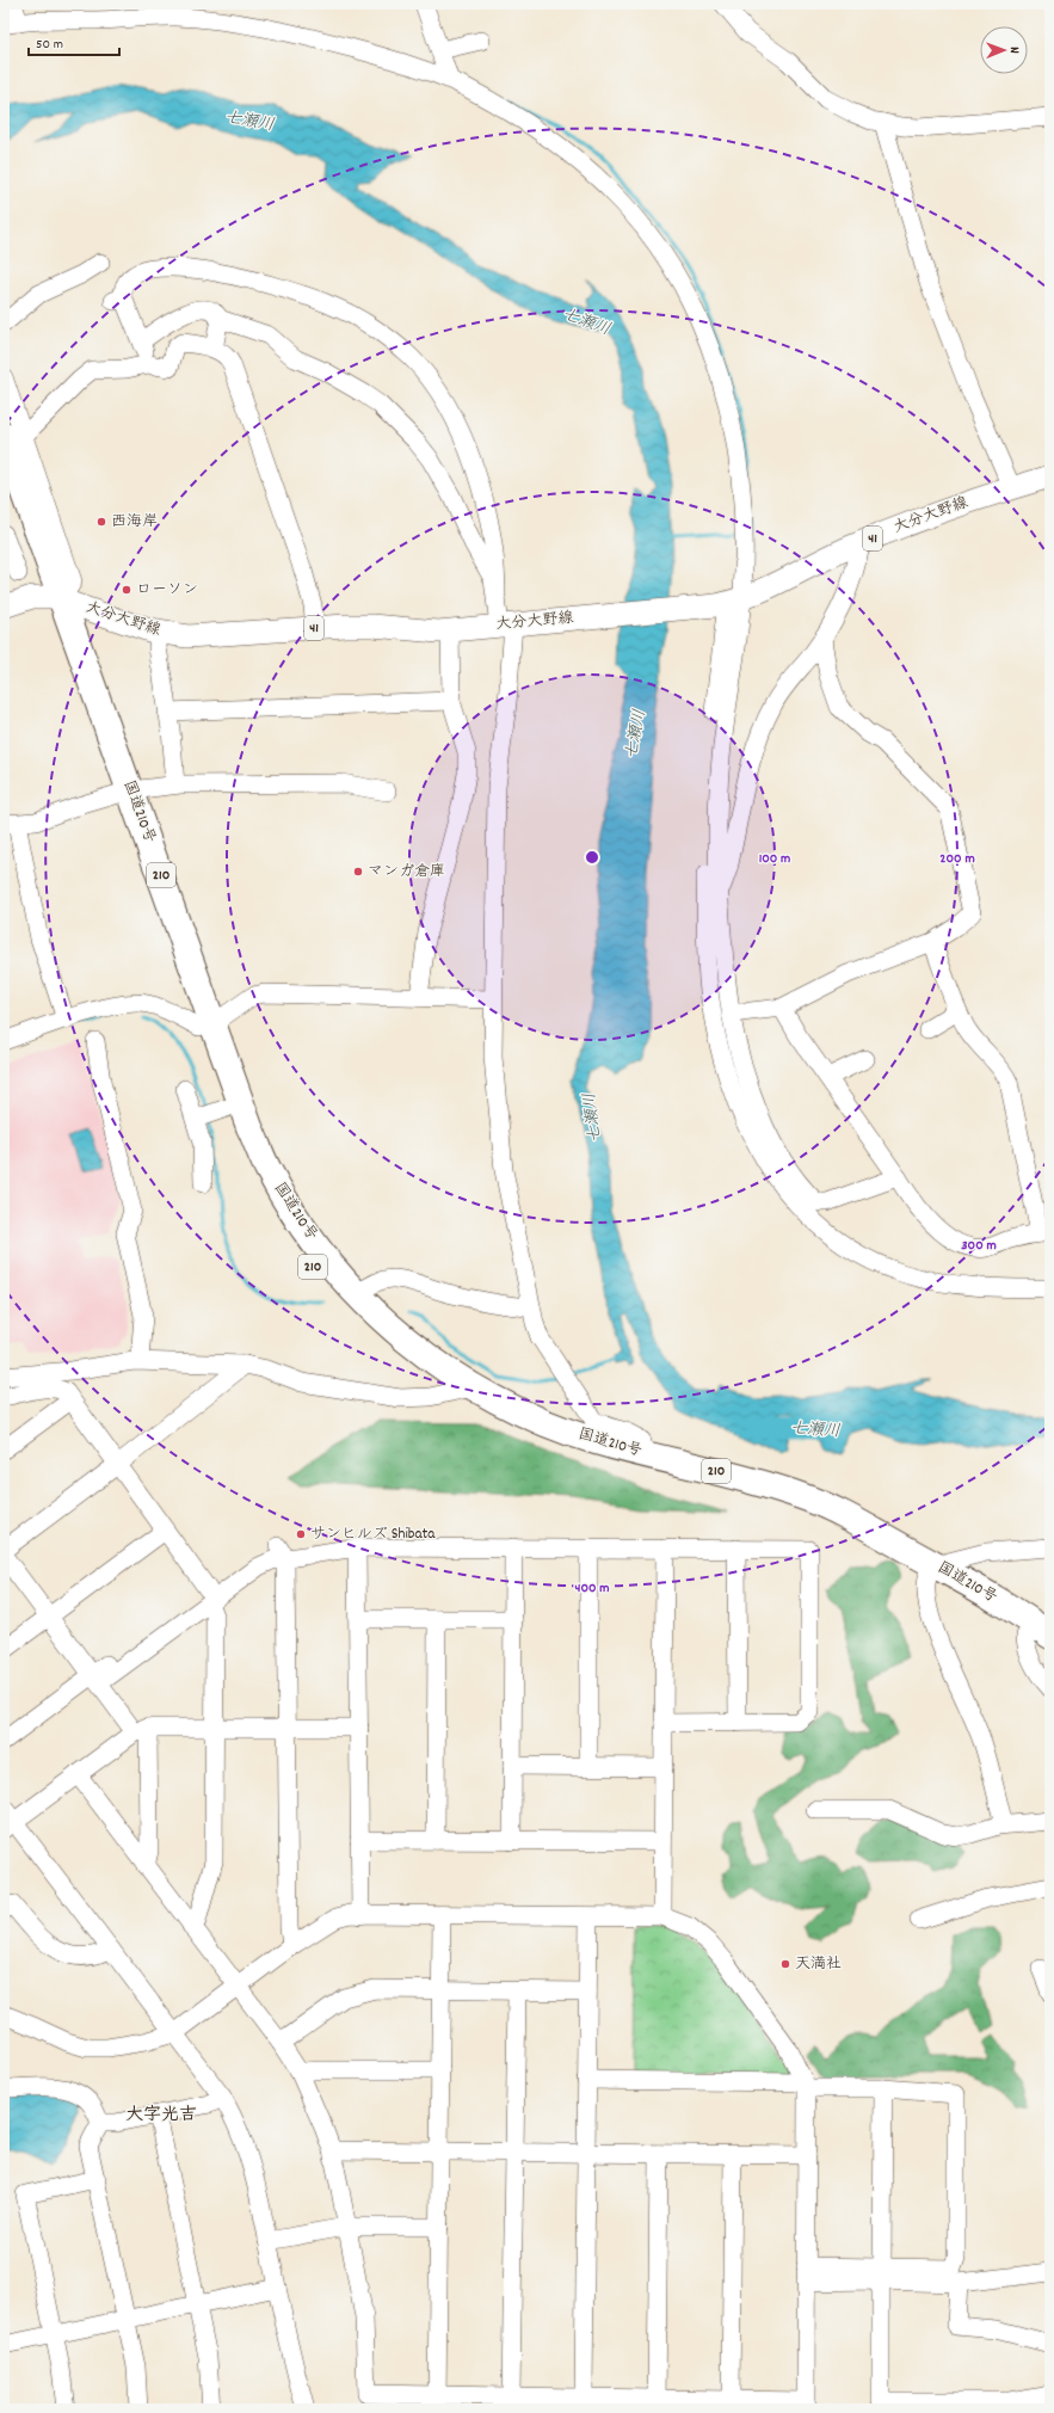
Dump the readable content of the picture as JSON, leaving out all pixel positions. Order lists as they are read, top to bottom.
{
  "streets": {
    "highway": ["国道210号", "210"],
    "main road": ["大分大野線", "41"]
  },
  "crossings": [
    ["大分大野線", "国道210号"]
  ],
  "districts": ["大字光吉"],
  "water": ["七瀬川"],
  "places": [
    "西海岸",
    "ローソン",
    "マンガ倉庫",
    "サンヒルズ Shibata",
    "天満社"
  ],
  "scale_bar": "50 m",
  "north": "right",
  "rings": [
    "100 m",
    "200 m",
    "300 m",
    "400 m"
  ]
}
